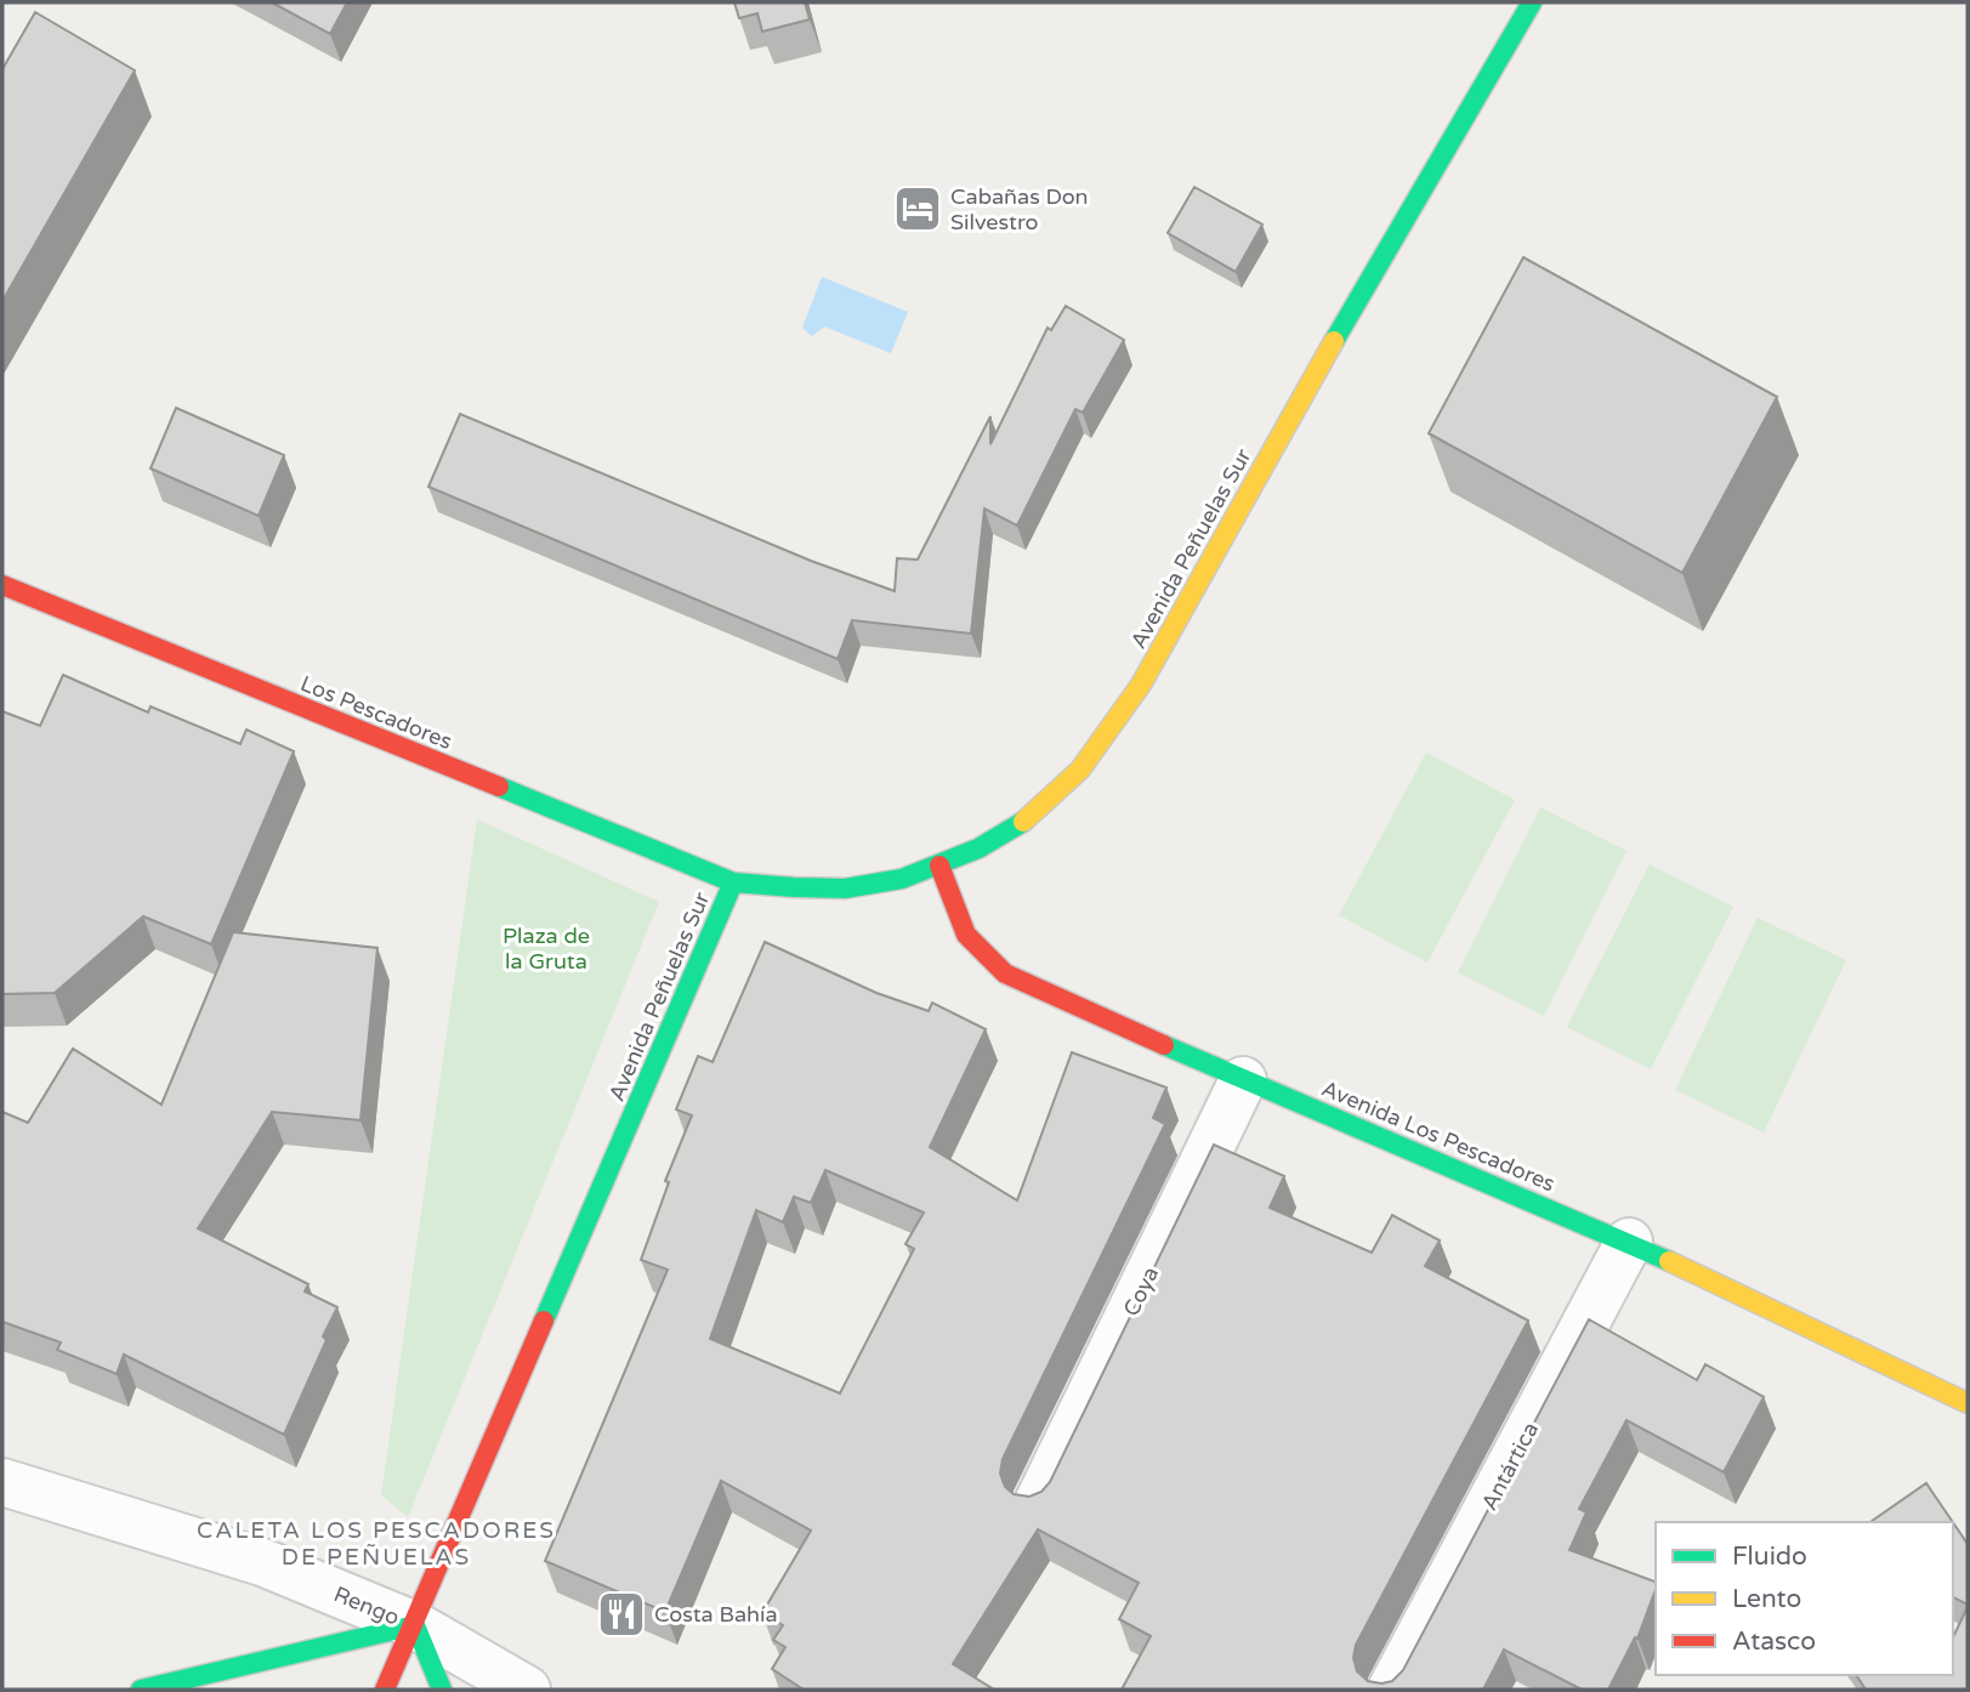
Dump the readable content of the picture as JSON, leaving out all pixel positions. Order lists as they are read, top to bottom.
{
  "streets": {
    "street": [
      "Avenida Peñuelas Sur",
      "Los Pescadores",
      "Avenida Los Pescadores",
      "Coya",
      "Antártica",
      "Rengo"
    ]
  },
  "crossings": [
    ["Avenida Peñuelas Sur", "Los Pescadores"],
    ["Avenida Peñuelas Sur", "Avenida Los Pescadores"],
    ["Avenida Peñuelas Sur", "Rengo"],
    ["Avenida Los Pescadores", "Coya"],
    ["Avenida Los Pescadores", "Antártica"]
  ],
  "districts": ["CALETA LOS PESCADORES DE PEÑUELAS"],
  "parks": ["Plaza de la Gruta"],
  "places": {
    "hotel": ["Cabañas Don Silvestro"],
    "restaurant": ["Costa Bahía"]
  },
  "legend": ["Fluido", "Lento", "Atasco"]
}
